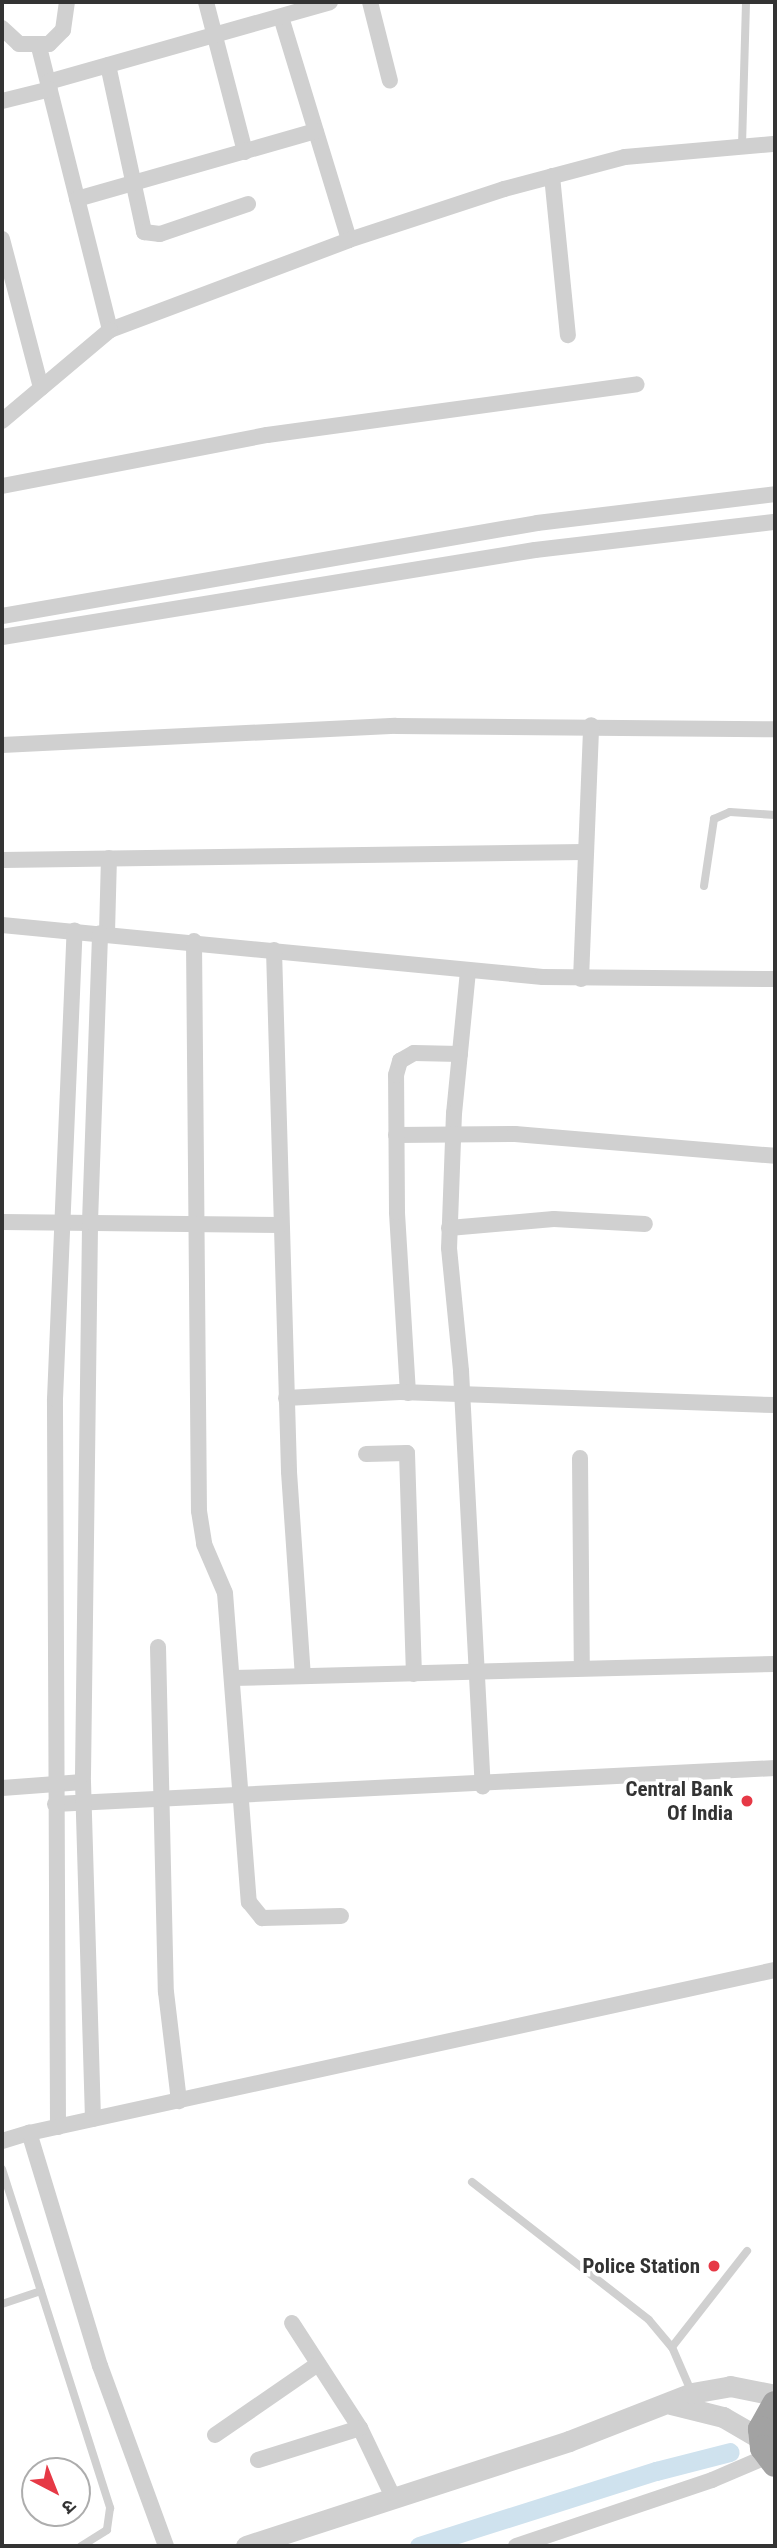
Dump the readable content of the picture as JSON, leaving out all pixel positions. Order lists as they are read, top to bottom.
{
  "places": ["Central Bank Of India", "Police Station"],
  "north": "bottom right"
}
